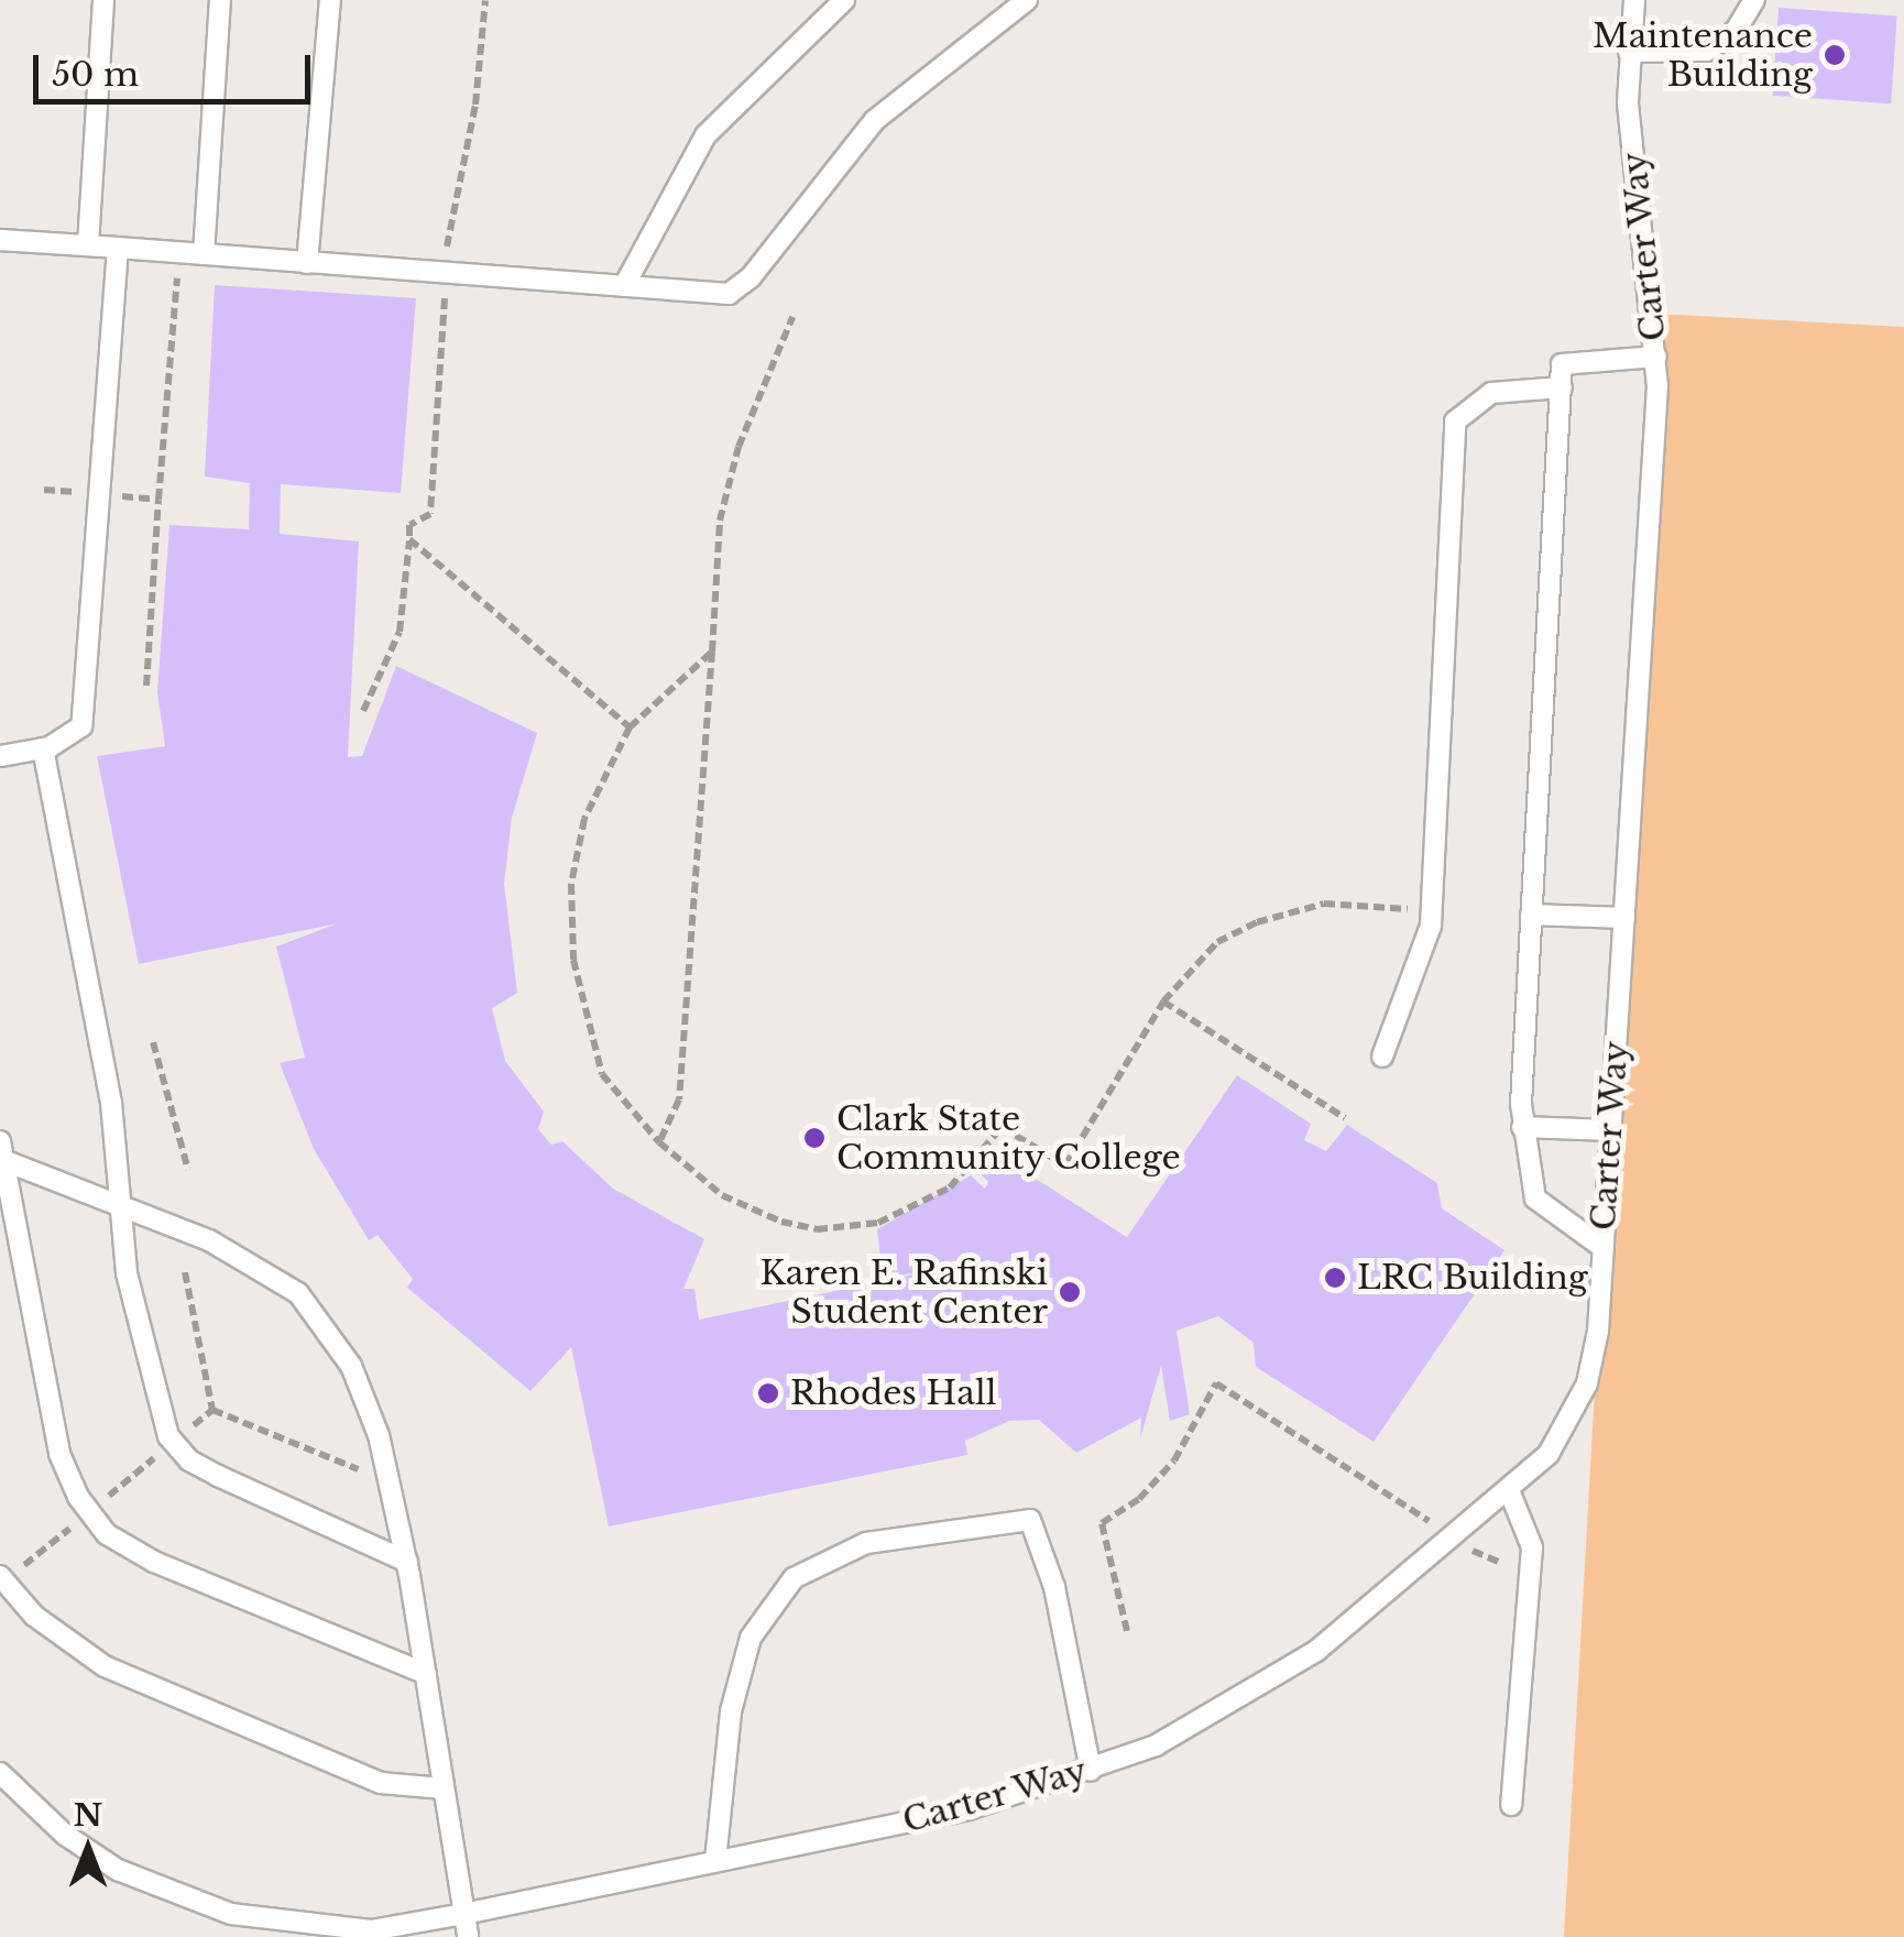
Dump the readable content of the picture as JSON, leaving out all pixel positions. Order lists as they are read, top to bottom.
{
  "streets": {
    "lane": ["Carter Way"]
  },
  "places": [
    "Maintenance Building",
    "Clark State Community College",
    "LRC Building",
    "Karen E. Rafinski Student Center",
    "Rhodes Hall"
  ],
  "scale_bar": "50 m",
  "north": "top"
}
